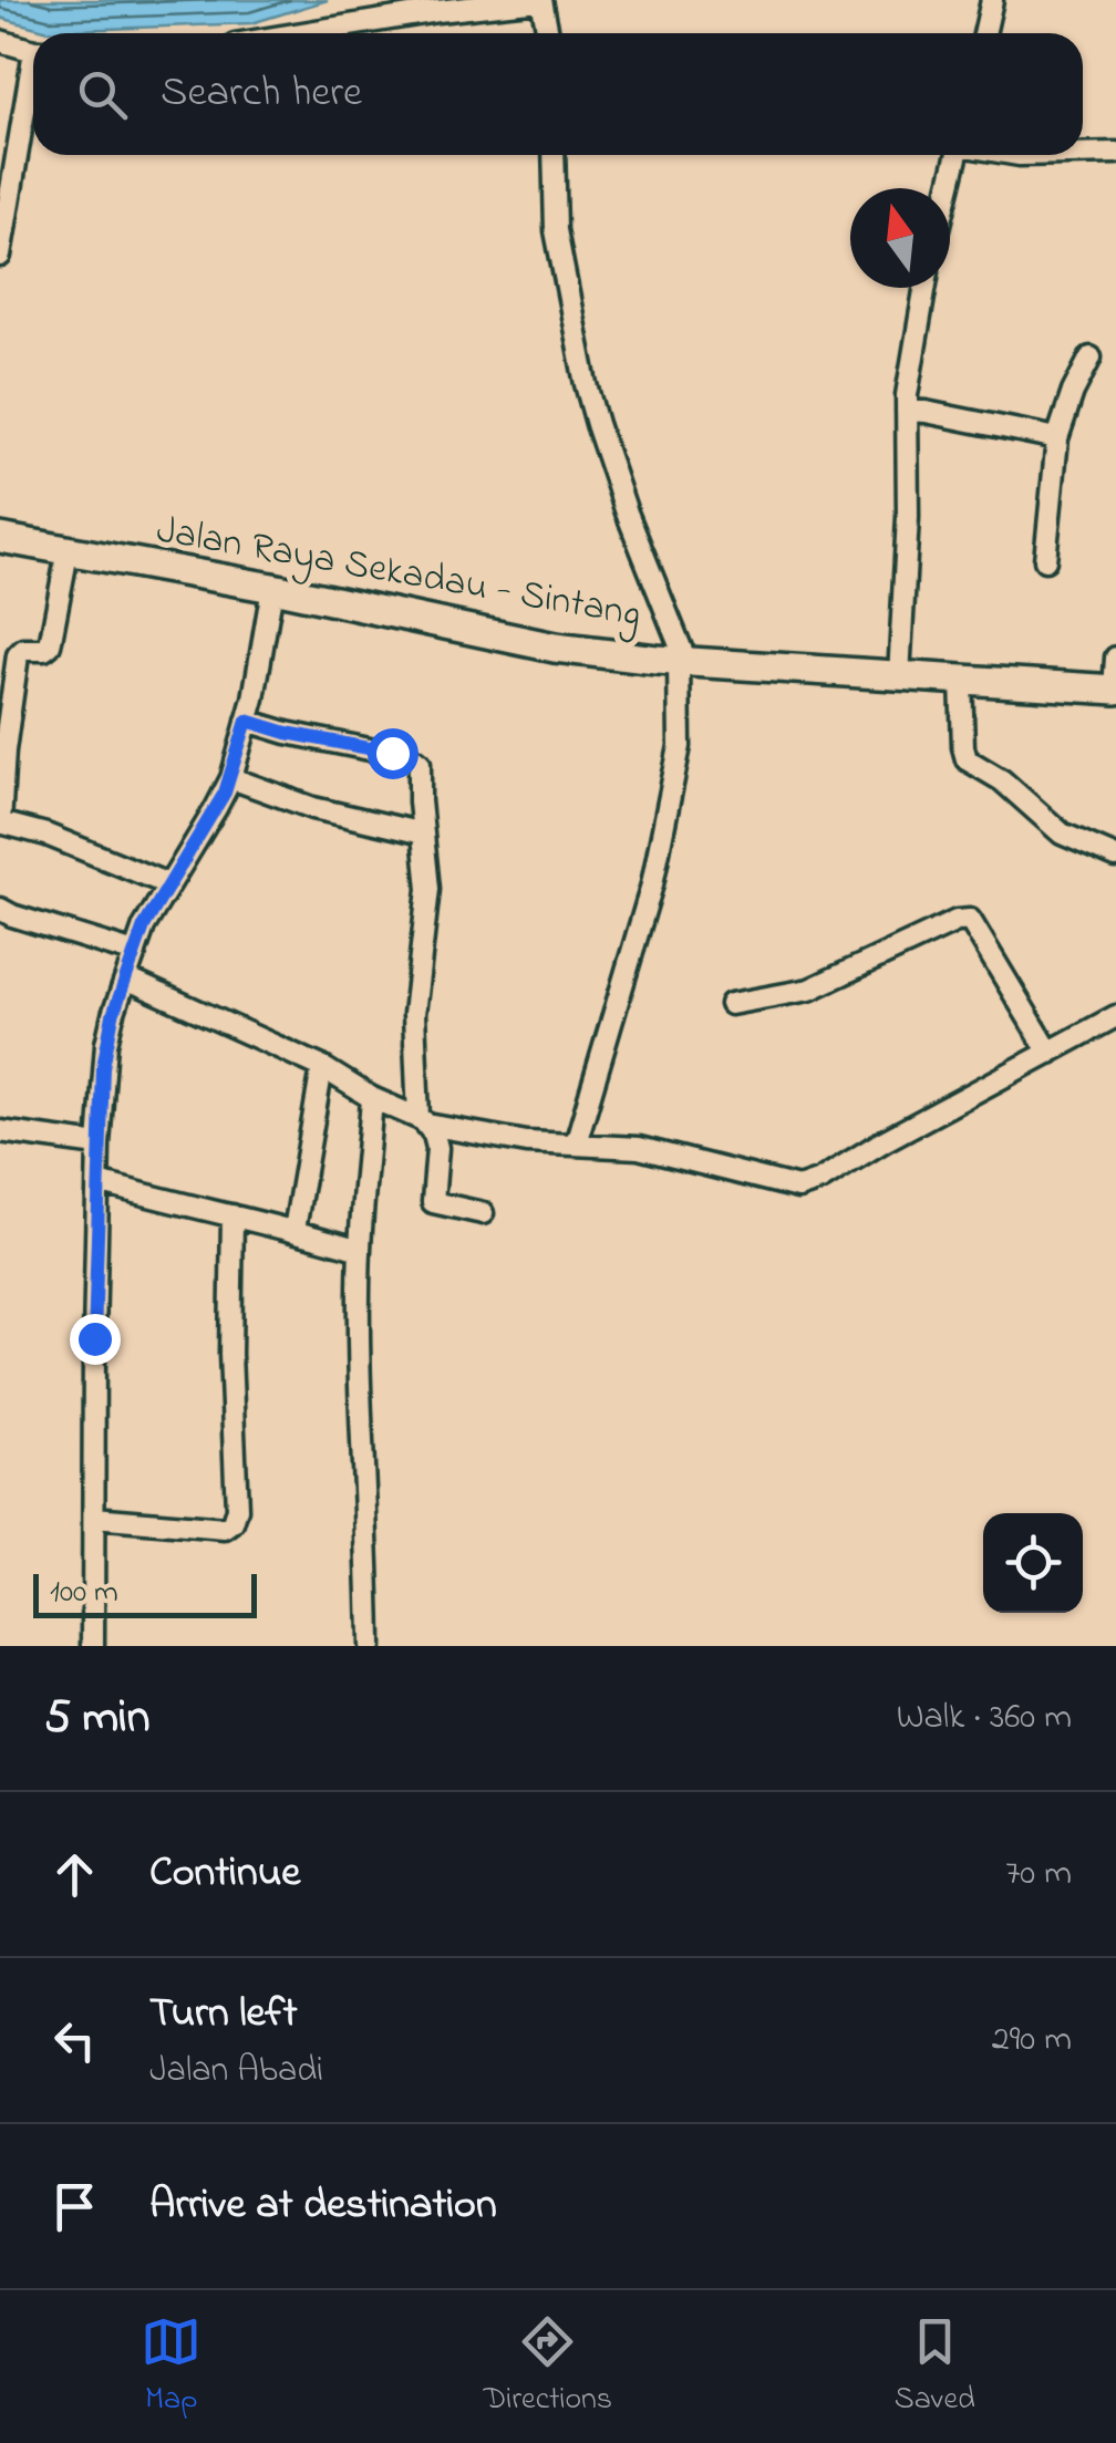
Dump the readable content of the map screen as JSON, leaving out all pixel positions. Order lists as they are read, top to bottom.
{
  "streets": {
    "highway": ["Jalan Raya Sekadau - Sintang"]
  },
  "scale_bar": "100 m",
  "north": "top",
  "page": {
    "search": "Search here",
    "scale": "100 m",
    "heading": ["5 min", "Walk · 360 m"],
    "list": [
      ["Continue", "70 m"],
      ["Turn left", "Jalan Abadi", "290 m"],
      "Arrive at destination"
    ],
    "nav": ["Map", "Directions", "Saved"]
  }
}
